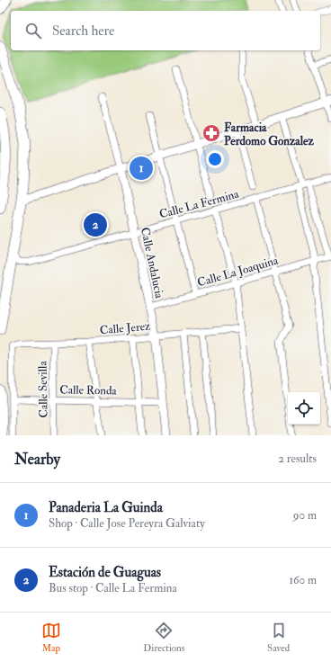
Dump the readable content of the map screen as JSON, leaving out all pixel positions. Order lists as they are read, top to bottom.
{
  "streets": {
    "street": [
      "Calle La Fermina",
      "Calle Andalucia",
      "Calle La Joaquina",
      "Calle Jerez",
      "Calle Sevilla",
      "Calle Ronda"
    ]
  },
  "crossings": [
    ["Calle La Fermina", "Calle Andalucia"],
    ["Calle Andalucia", "Calle La Joaquina"],
    ["Calle Andalucia", "Calle Jerez"],
    ["Calle Andalucia", "Calle Ronda"],
    ["Calle Jerez", "Calle Sevilla"],
    ["Calle Jerez", "Calle Ronda"],
    ["Calle Sevilla", "Calle Ronda"]
  ],
  "places": {
    "pharmacy": ["Farmacia Perdomo Gonzalez"]
  },
  "page": {
    "search": "Search here",
    "pins": ["1", "2"],
    "heading": ["Nearby", "2 results"],
    "list": [
      {
        "mark": "1",
        "name": "Panaderia La Guinda",
        "note": "Shop · Calle Jose Pereyra Galviaty",
        "value": "90 m"
      },
      {
        "mark": "2",
        "name": "Estación de Guaguas",
        "note": "Bus stop · Calle La Fermina",
        "value": "160 m"
      }
    ],
    "nav": ["Map", "Directions", "Saved"]
  }
}
